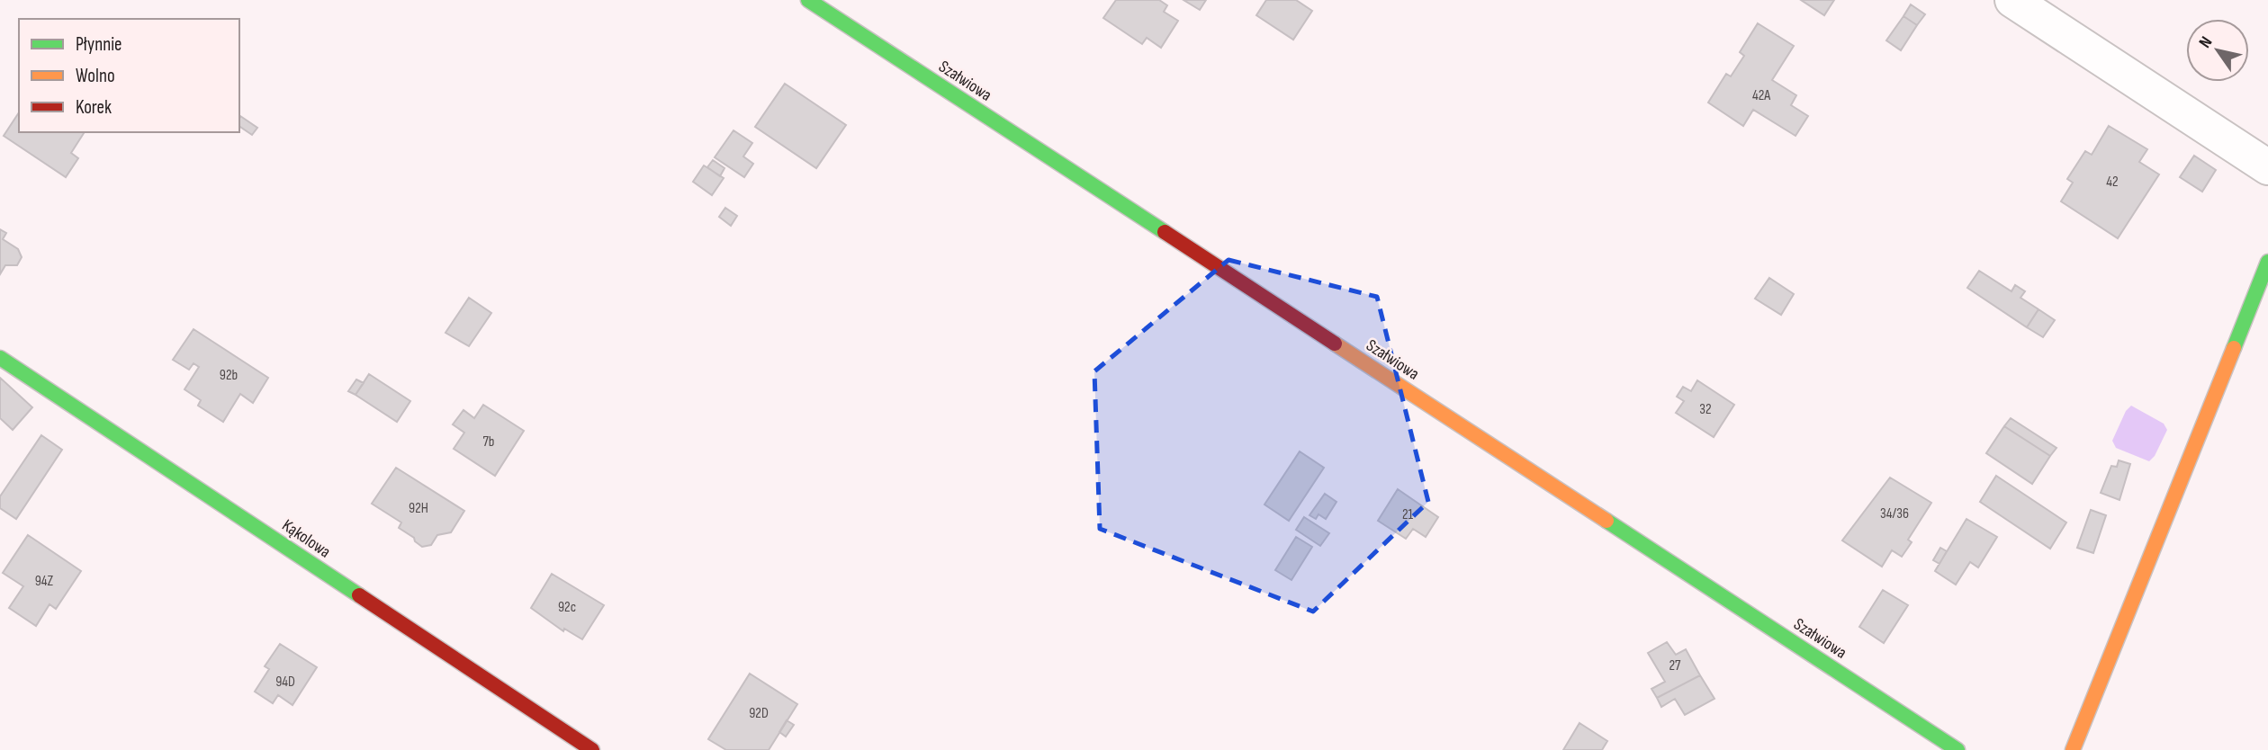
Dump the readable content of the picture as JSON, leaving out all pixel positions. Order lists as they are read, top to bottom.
{
  "streets": {
    "street": ["Szałwiowa", "Kąkolowa"]
  },
  "house_numbers": [
    "42A",
    "42",
    "92b",
    "32",
    "7b",
    "92H",
    "34/36",
    "21",
    "94Z",
    "92c",
    "27",
    "94D",
    "92D"
  ],
  "legend": ["Płynnie", "Wolno", "Korek"],
  "north": "top left"
}
